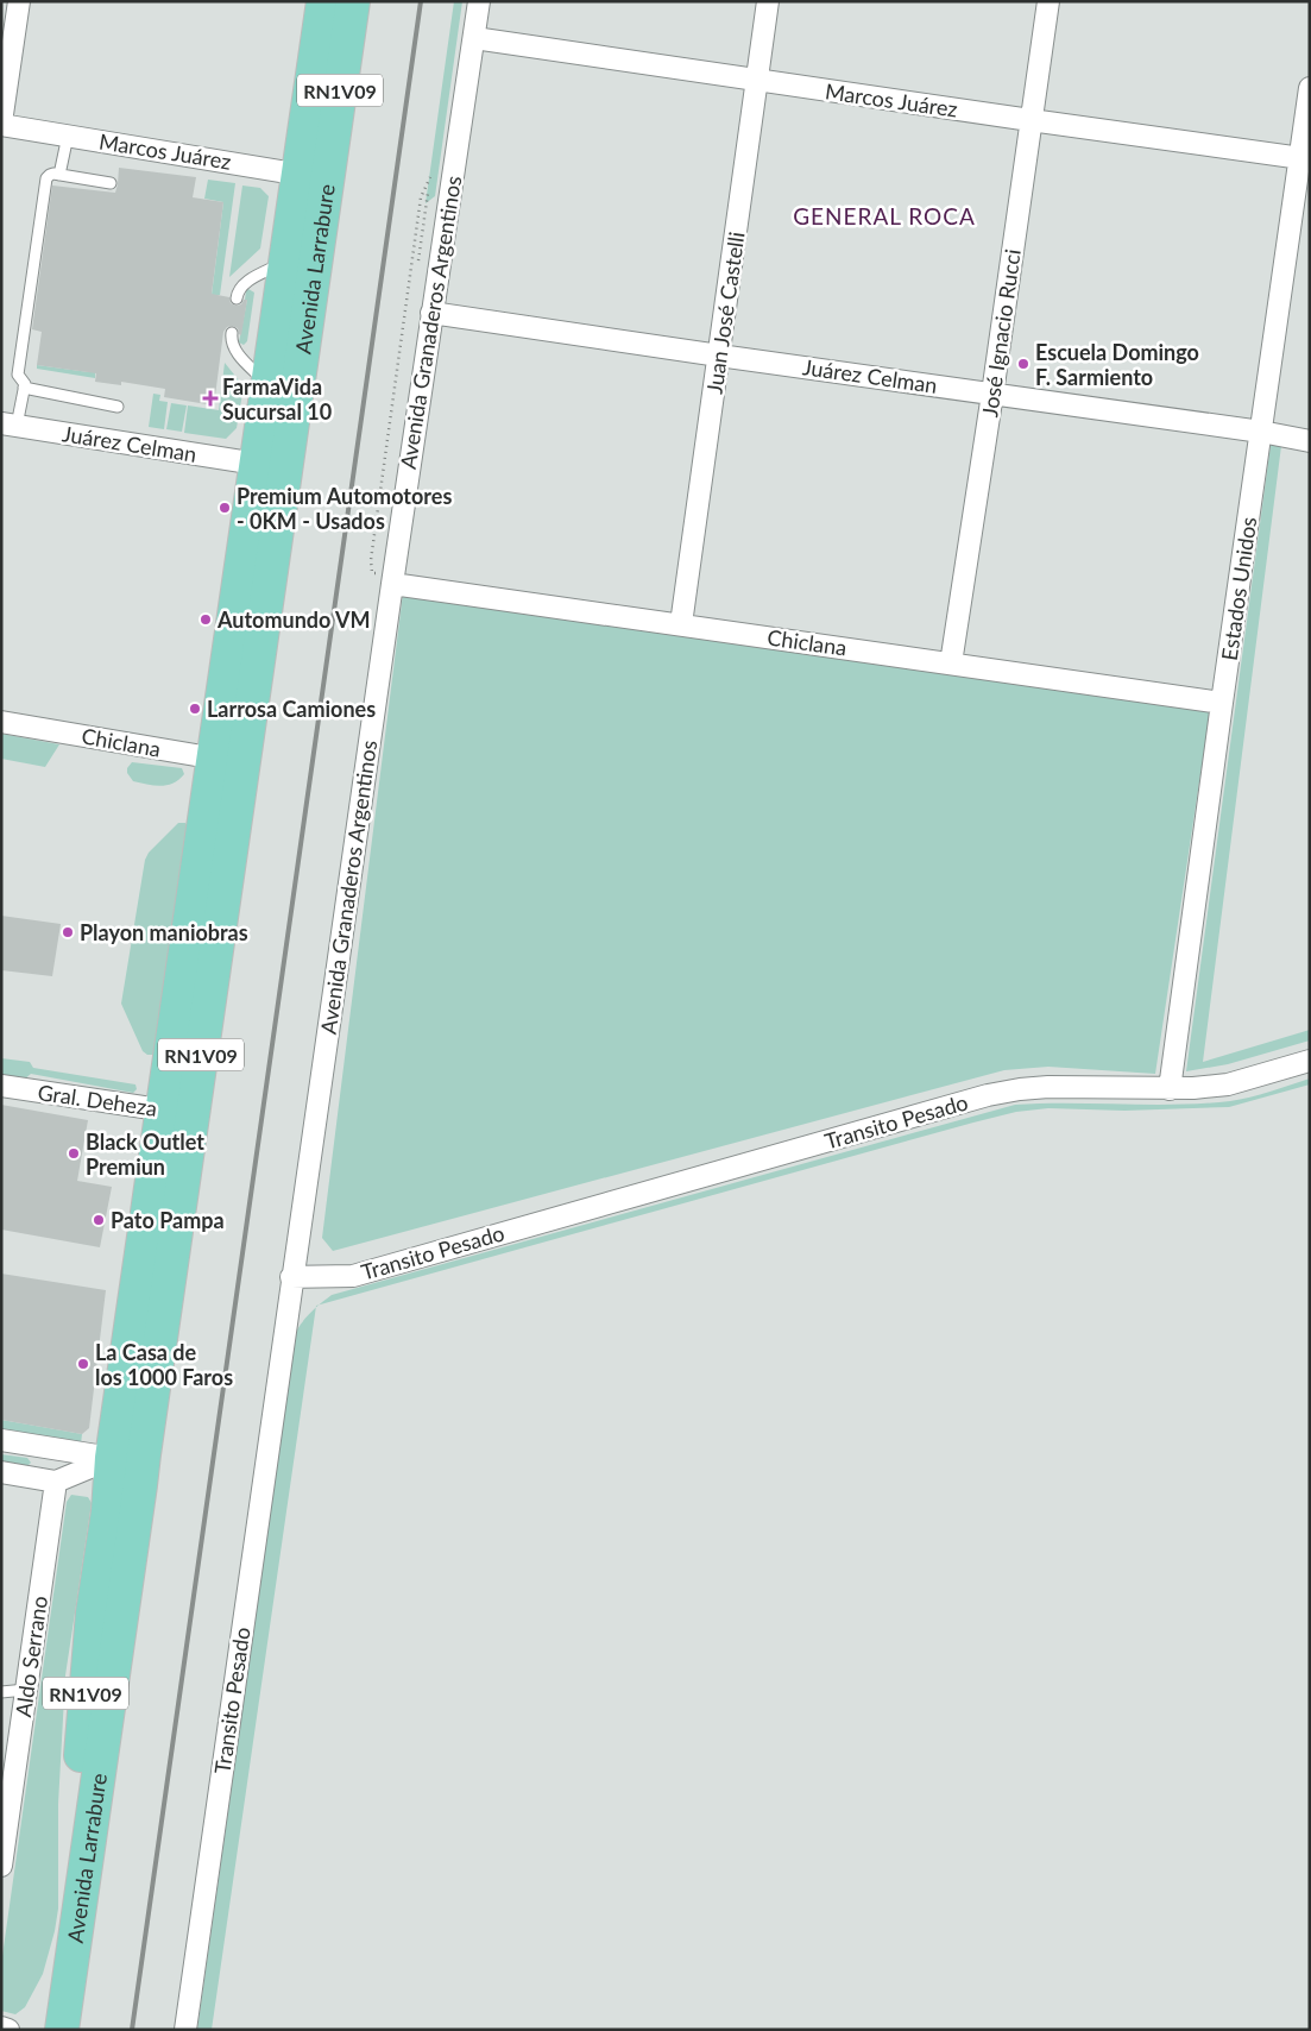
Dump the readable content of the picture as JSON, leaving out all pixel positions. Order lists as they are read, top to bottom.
{
  "streets": {
    "main road": ["RN1V09", "Avenida Larrabure"],
    "street": [
      "Marcos Juárez",
      "Juan José Castelli",
      "Avenida Granaderos Argentinos",
      "José Ignacio Rucci",
      "Juárez Celman",
      "Estados Unidos",
      "Chiclana",
      "Gral. Deheza",
      "Transito Pesado",
      "Aldo Serrano"
    ]
  },
  "crossings": [
    ["RN1V09", "Avenida Larrabure"],
    ["Marcos Juárez", "Avenida Larrabure"],
    ["Marcos Juárez", "Juan José Castelli"],
    ["Marcos Juárez", "Avenida Granaderos Argentinos"],
    ["Marcos Juárez", "José Ignacio Rucci"],
    ["Marcos Juárez", "Estados Unidos"],
    ["Avenida Larrabure", "Juárez Celman"],
    ["Avenida Larrabure", "Chiclana"],
    ["Avenida Larrabure", "Gral. Deheza"],
    ["Juan José Castelli", "Juárez Celman"],
    ["Juan José Castelli", "Chiclana"],
    ["Avenida Granaderos Argentinos", "Juárez Celman"],
    ["Avenida Granaderos Argentinos", "Chiclana"],
    ["Avenida Granaderos Argentinos", "Transito Pesado"],
    ["José Ignacio Rucci", "Juárez Celman"],
    ["José Ignacio Rucci", "Chiclana"],
    ["Juárez Celman", "Estados Unidos"],
    ["Estados Unidos", "Chiclana"],
    ["Estados Unidos", "Transito Pesado"]
  ],
  "districts": ["GENERAL ROCA"],
  "places": {
    "other": [
      "Escuela Domingo F. Sarmiento",
      "Premium Automotores - 0KM - Usados",
      "Automundo VM",
      "Larrosa Camiones",
      "Playon maniobras",
      "Black Outlet Premiun",
      "Pato Pampa",
      "La Casa de los 1000 Faros"
    ],
    "health": ["FarmaVida Sucursal 10"]
  }
}
